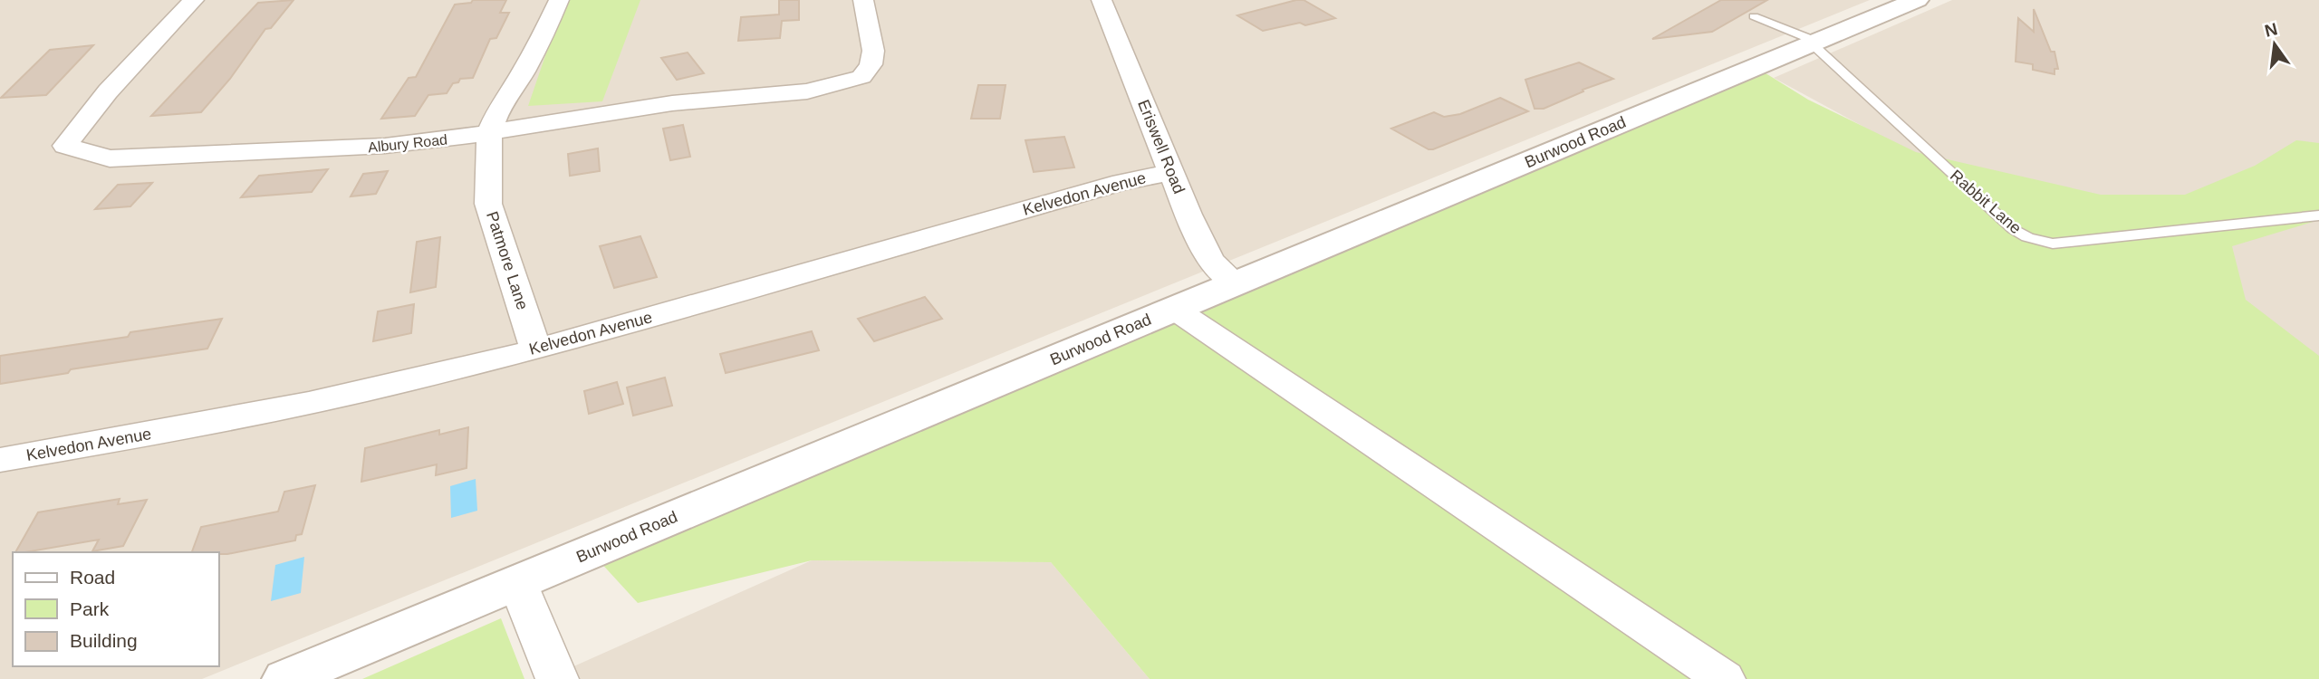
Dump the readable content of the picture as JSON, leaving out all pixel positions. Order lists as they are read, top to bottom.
{
  "streets": {
    "street": [
      "Burwood Road",
      "Albury Road",
      "Eriswell Road",
      "Kelvedon Avenue",
      "Patmore Lane"
    ],
    "lane": ["Rabbit Lane"]
  },
  "crossings": [
    ["Burwood Road", "Eriswell Road"],
    ["Burwood Road", "Rabbit Lane"],
    ["Albury Road", "Patmore Lane"],
    ["Eriswell Road", "Kelvedon Avenue"],
    ["Kelvedon Avenue", "Patmore Lane"]
  ],
  "legend": ["Road", "Park", "Building"],
  "north": "top"
}
